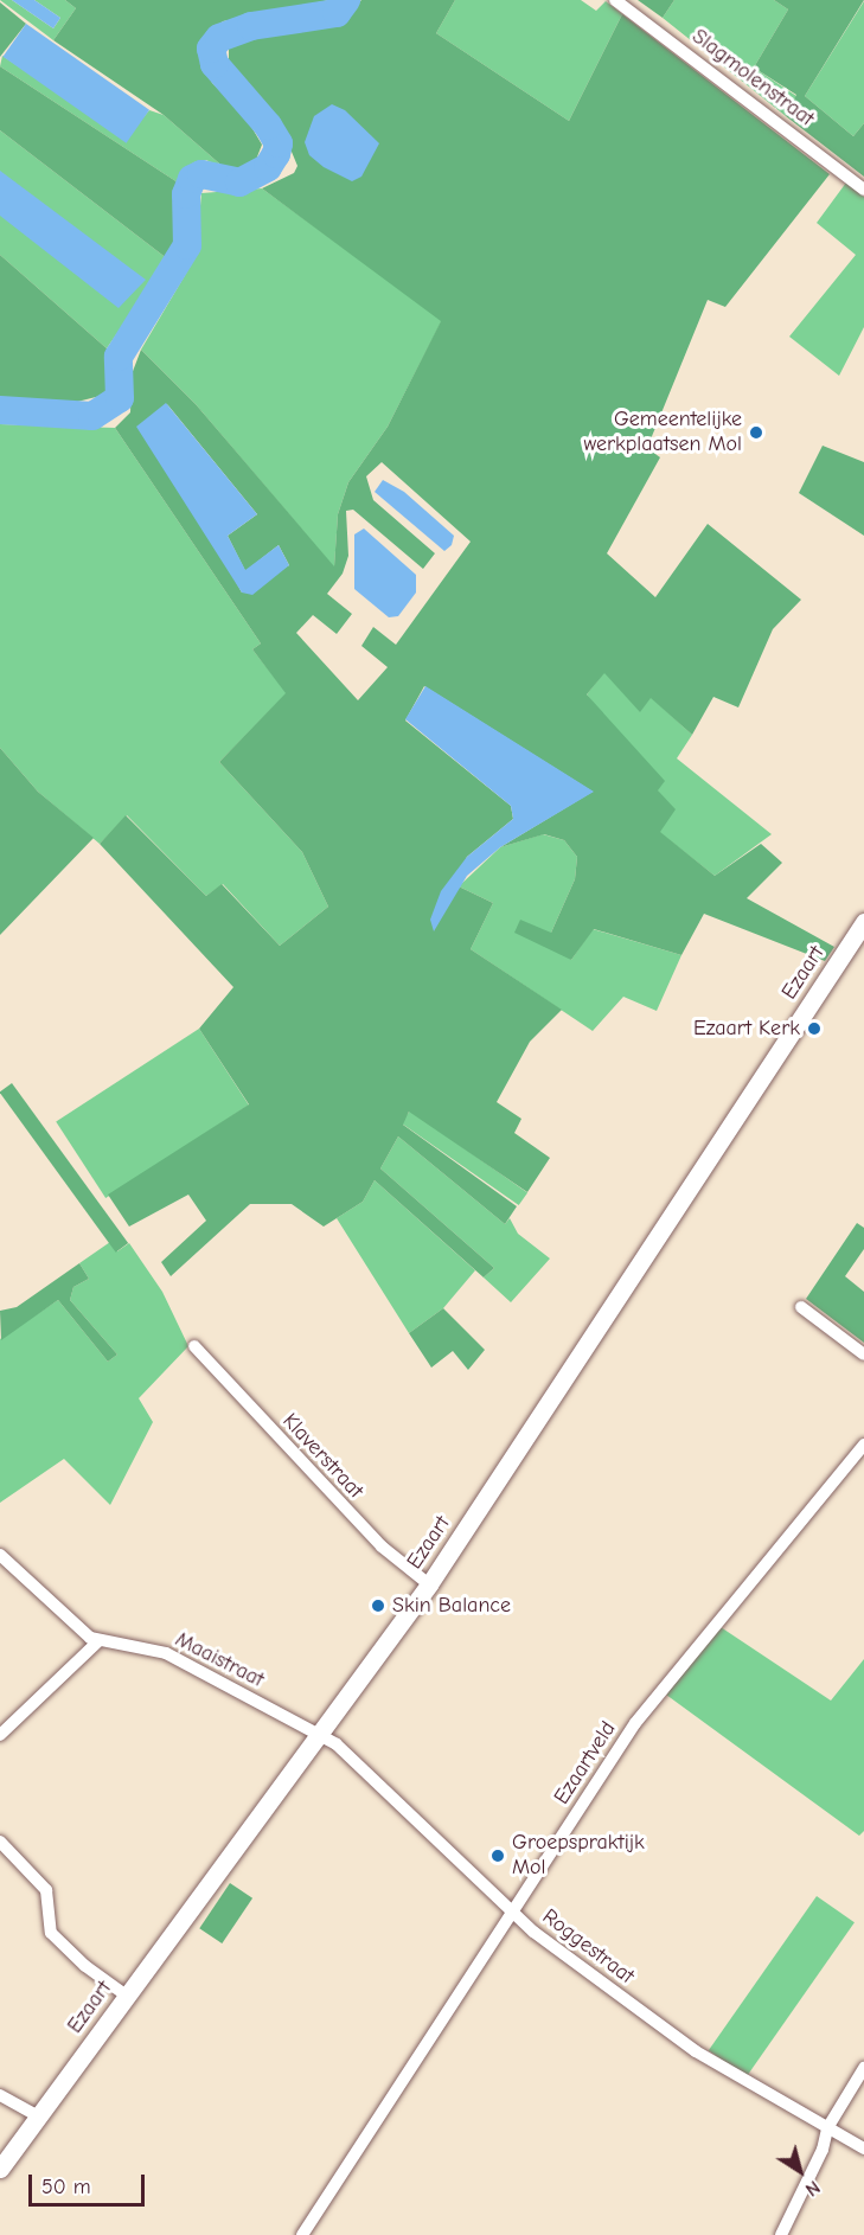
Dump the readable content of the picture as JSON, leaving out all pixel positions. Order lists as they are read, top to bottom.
{
  "streets": {
    "main road": ["Ezaart"],
    "street": [
      "Slagmolenstraat",
      "Klaverstraat",
      "Maaistraat",
      "Ezaartveld",
      "Roggestraat"
    ]
  },
  "crossings": [
    ["Ezaart", "Klaverstraat"],
    ["Ezaart", "Maaistraat"],
    ["Ezaart", "Roggestraat"],
    ["Maaistraat", "Roggestraat"],
    ["Ezaartveld", "Roggestraat"]
  ],
  "places": [
    "Gemeentelijke werkplaatsen Mol",
    "Ezaart Kerk",
    "Skin Balance",
    "Groepspraktijk Mol"
  ],
  "scale_bar": "50 m",
  "north": "bottom right"
}
